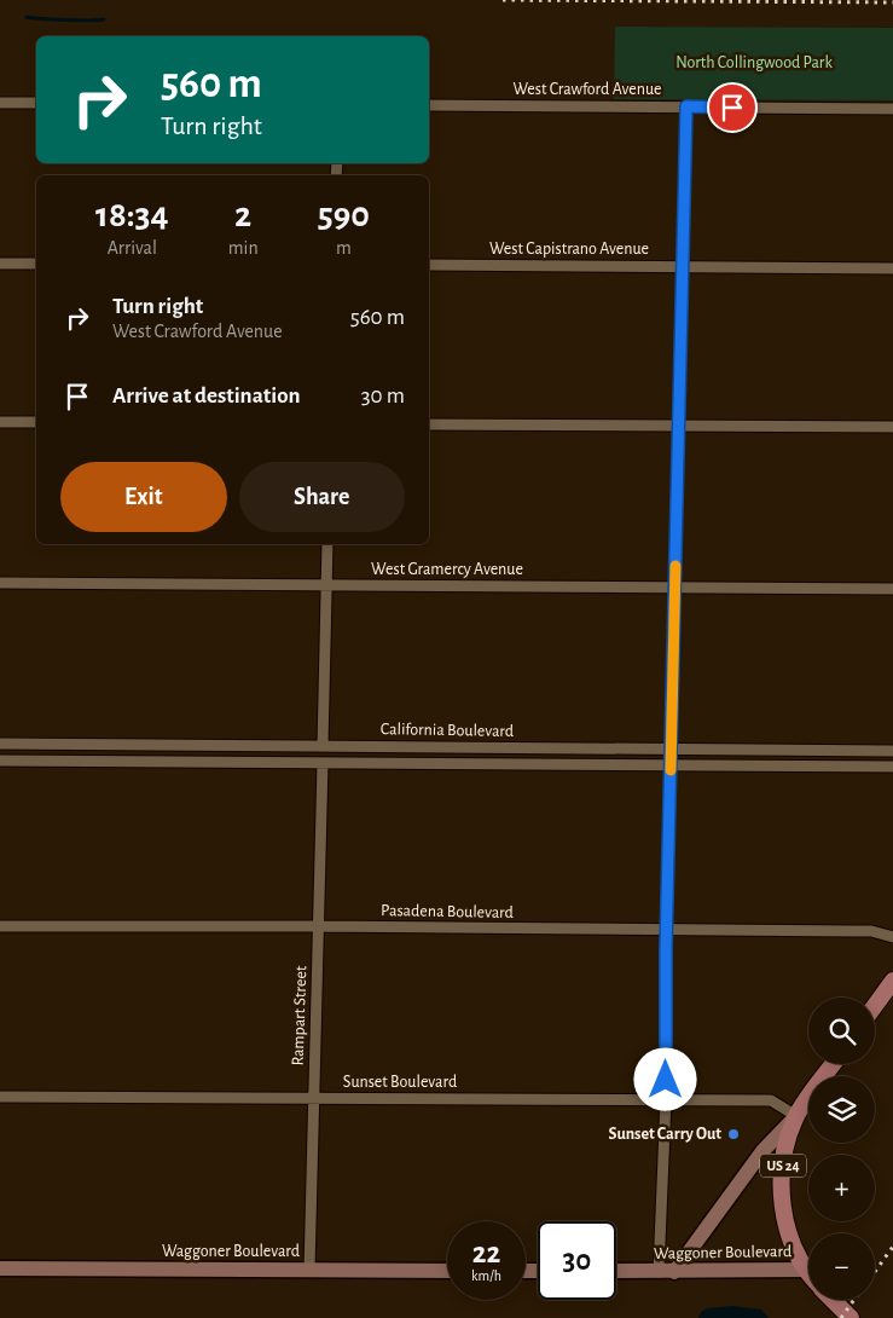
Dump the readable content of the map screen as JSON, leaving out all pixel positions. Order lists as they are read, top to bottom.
{
  "streets": {
    "main road": ["US 24"],
    "street": [
      "West Crawford Avenue",
      "West Capistrano Avenue",
      "West Gramercy Avenue",
      "California Boulevard",
      "Pasadena Boulevard",
      "Rampart Street",
      "Sunset Boulevard",
      "Waggoner Boulevard"
    ]
  },
  "crossings": [
    ["West Gramercy Avenue", "Rampart Street"],
    ["California Boulevard", "Rampart Street"],
    ["Pasadena Boulevard", "Rampart Street"],
    ["Rampart Street", "Sunset Boulevard"],
    ["Rampart Street", "Waggoner Boulevard"],
    ["Sunset Boulevard", "US 24"],
    ["US 24", "Waggoner Boulevard"]
  ],
  "parks": ["North Collingwood Park"],
  "places": ["Sunset Carry Out"],
  "page": {
    "turn": ["560 m", "Turn right"],
    "eta": [
      "18:34",
      "Arrival",
      "2",
      "min",
      "590",
      "m"
    ],
    "list": [
      {
        "name": "Turn right",
        "note": "West Crawford Avenue",
        "value": "560 m"
      },
      {
        "name": "Arrive at destination",
        "value": "30 m"
      }
    ],
    "buttons": ["Exit", "Share"],
    "map_buttons": ["+", "−"],
    "speed": "22 km/h",
    "limit": "30"
  }
}
